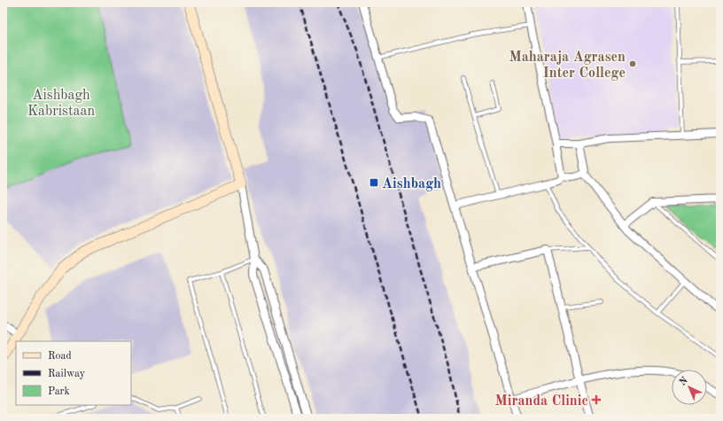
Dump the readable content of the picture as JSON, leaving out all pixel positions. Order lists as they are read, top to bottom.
{
  "parks": ["Aishbagh Kabristaan"],
  "places": {
    "other": ["Maharaja Agrasen Inter College"],
    "transit": ["Aishbagh"],
    "health": ["Miranda Clinic"]
  },
  "legend": ["Road", "Railway", "Park"],
  "north": "top left"
}
